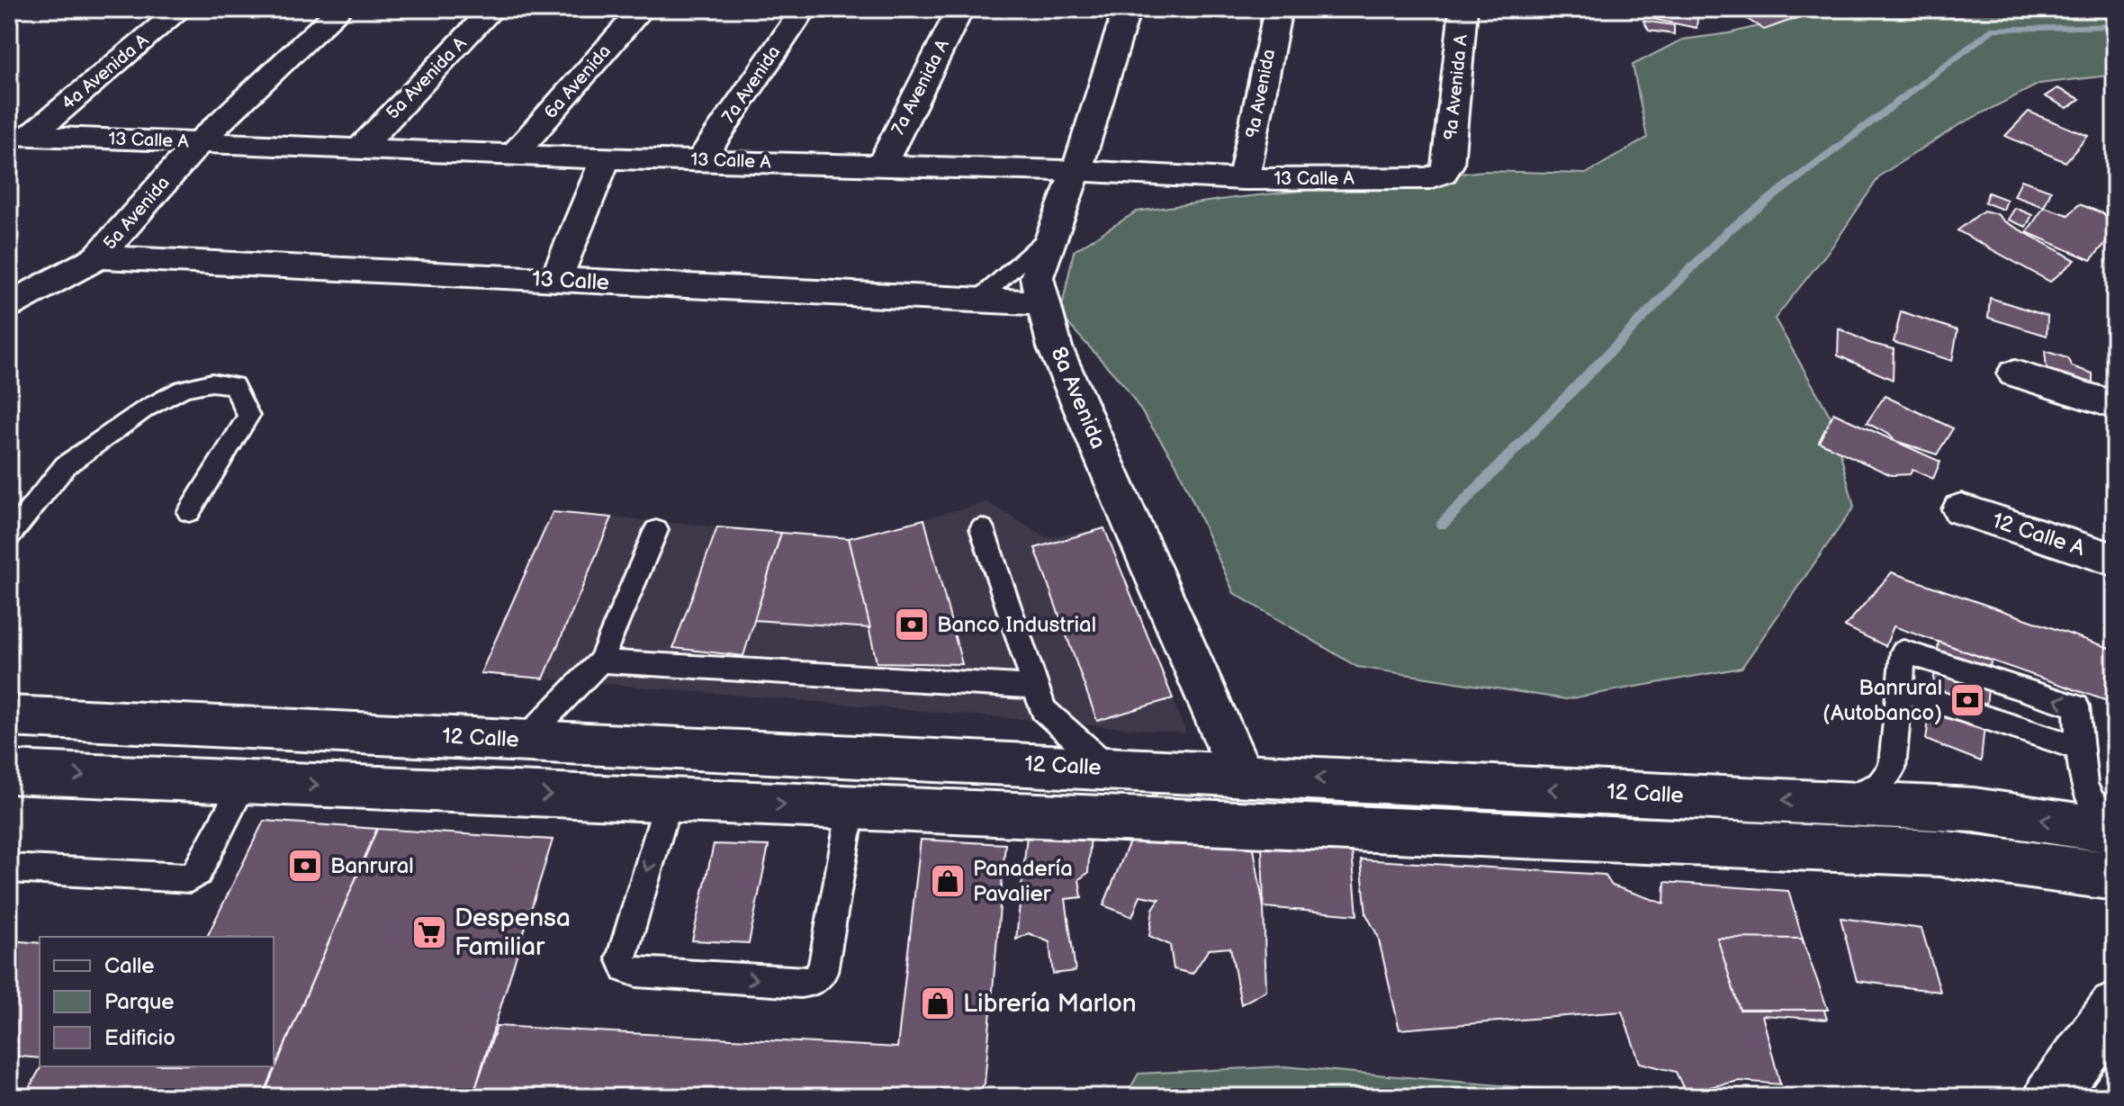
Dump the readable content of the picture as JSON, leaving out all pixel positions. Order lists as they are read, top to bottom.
{
  "streets": {
    "street": [
      "4a Avenida A",
      "5a Avenida A",
      "6a Avenida",
      "7a Avenida",
      "7a Avenida A",
      "9a Avenida A",
      "9a Avenida",
      "13 Calle A",
      "5a Avenida",
      "13 Calle",
      "8a Avenida",
      "12 Calle A",
      "12 Calle"
    ]
  },
  "crossings": [
    ["4a Avenida A", "13 Calle A"],
    ["5a Avenida A", "13 Calle A"],
    ["6a Avenida", "13 Calle A"],
    ["7a Avenida", "13 Calle A"],
    ["7a Avenida A", "13 Calle A"],
    ["9a Avenida A", "13 Calle A"],
    ["9a Avenida", "13 Calle A"],
    ["13 Calle A", "5a Avenida"],
    ["13 Calle A", "8a Avenida"],
    ["5a Avenida", "13 Calle"],
    ["13 Calle", "8a Avenida"],
    ["8a Avenida", "12 Calle"]
  ],
  "places": {
    "bank": ["Banco Industrial", "Banrural (Autobanco)", "Banrural"],
    "shop": ["Panadería Pavalier", "Librería Marlon"],
    "supermarket": ["Despensa Familiar"]
  },
  "legend": ["Calle", "Parque", "Edificio"]
}
